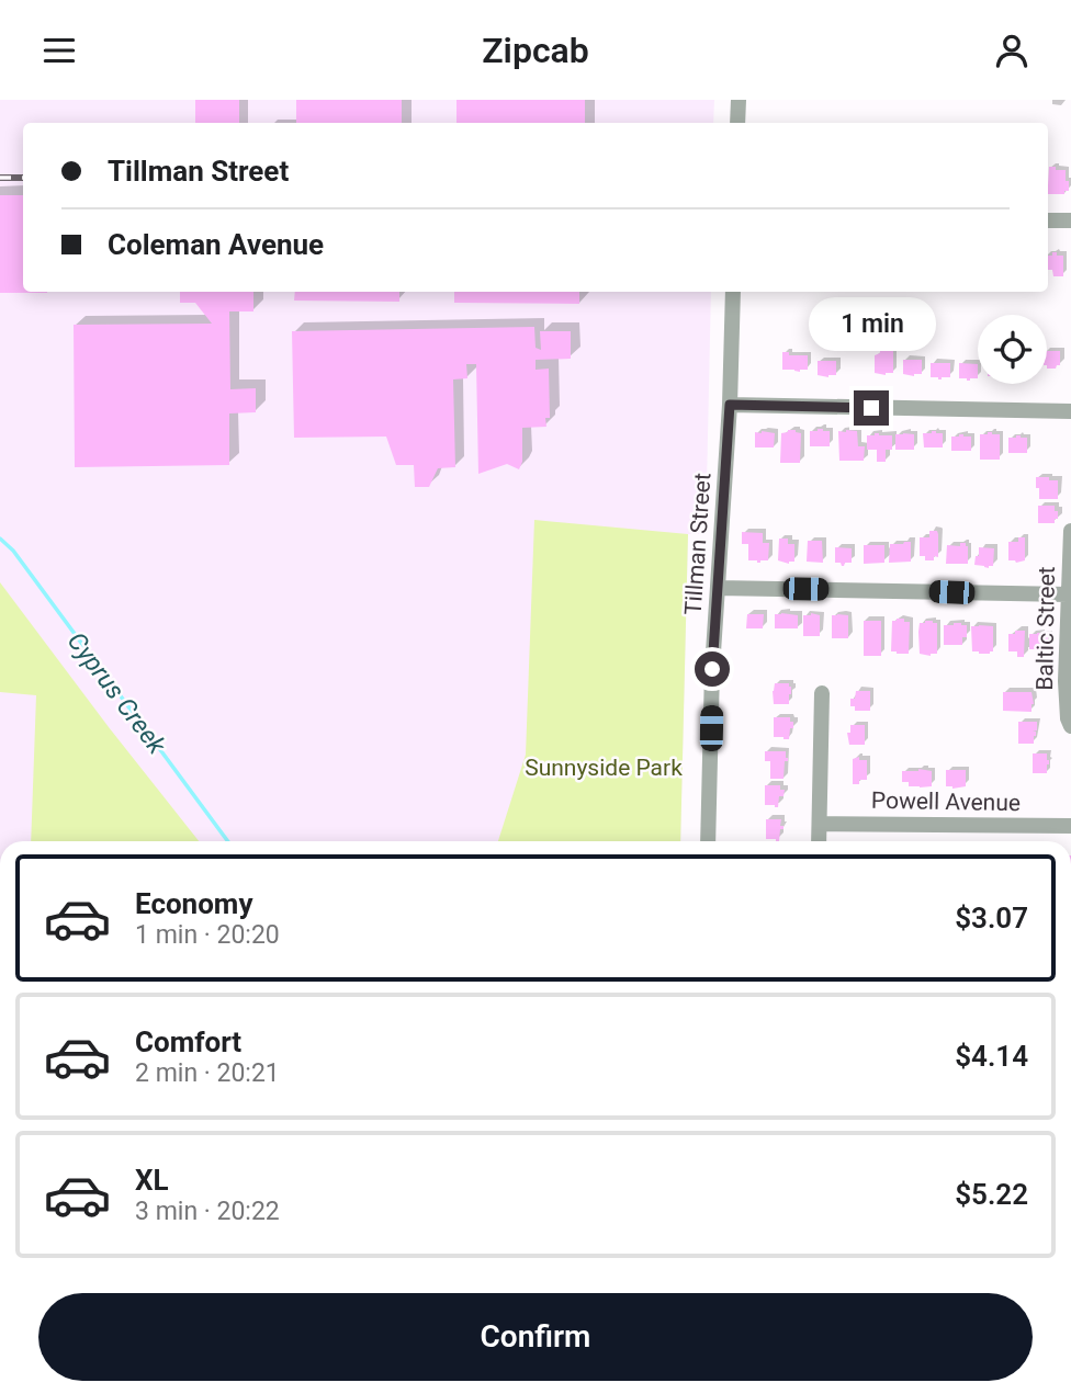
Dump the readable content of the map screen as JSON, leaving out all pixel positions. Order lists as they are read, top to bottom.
{
  "streets": {
    "street": ["Tillman Street", "Baltic Street", "Powell Avenue"]
  },
  "water": ["Cyprus Creek"],
  "parks": ["Sunnyside Park"],
  "page": {
    "header": "Zipcab",
    "banner": ["Tillman Street", "Coleman Avenue"],
    "bubble": "1 min",
    "list": [
      {
        "name": "Economy",
        "note": "1 min · 20:20",
        "value": "$3.07"
      },
      {
        "name": "Comfort",
        "note": "2 min · 20:21",
        "value": "$4.14"
      },
      {
        "name": "XL",
        "note": "3 min · 20:22",
        "value": "$5.22"
      }
    ],
    "buttons": "Confirm"
  }
}
